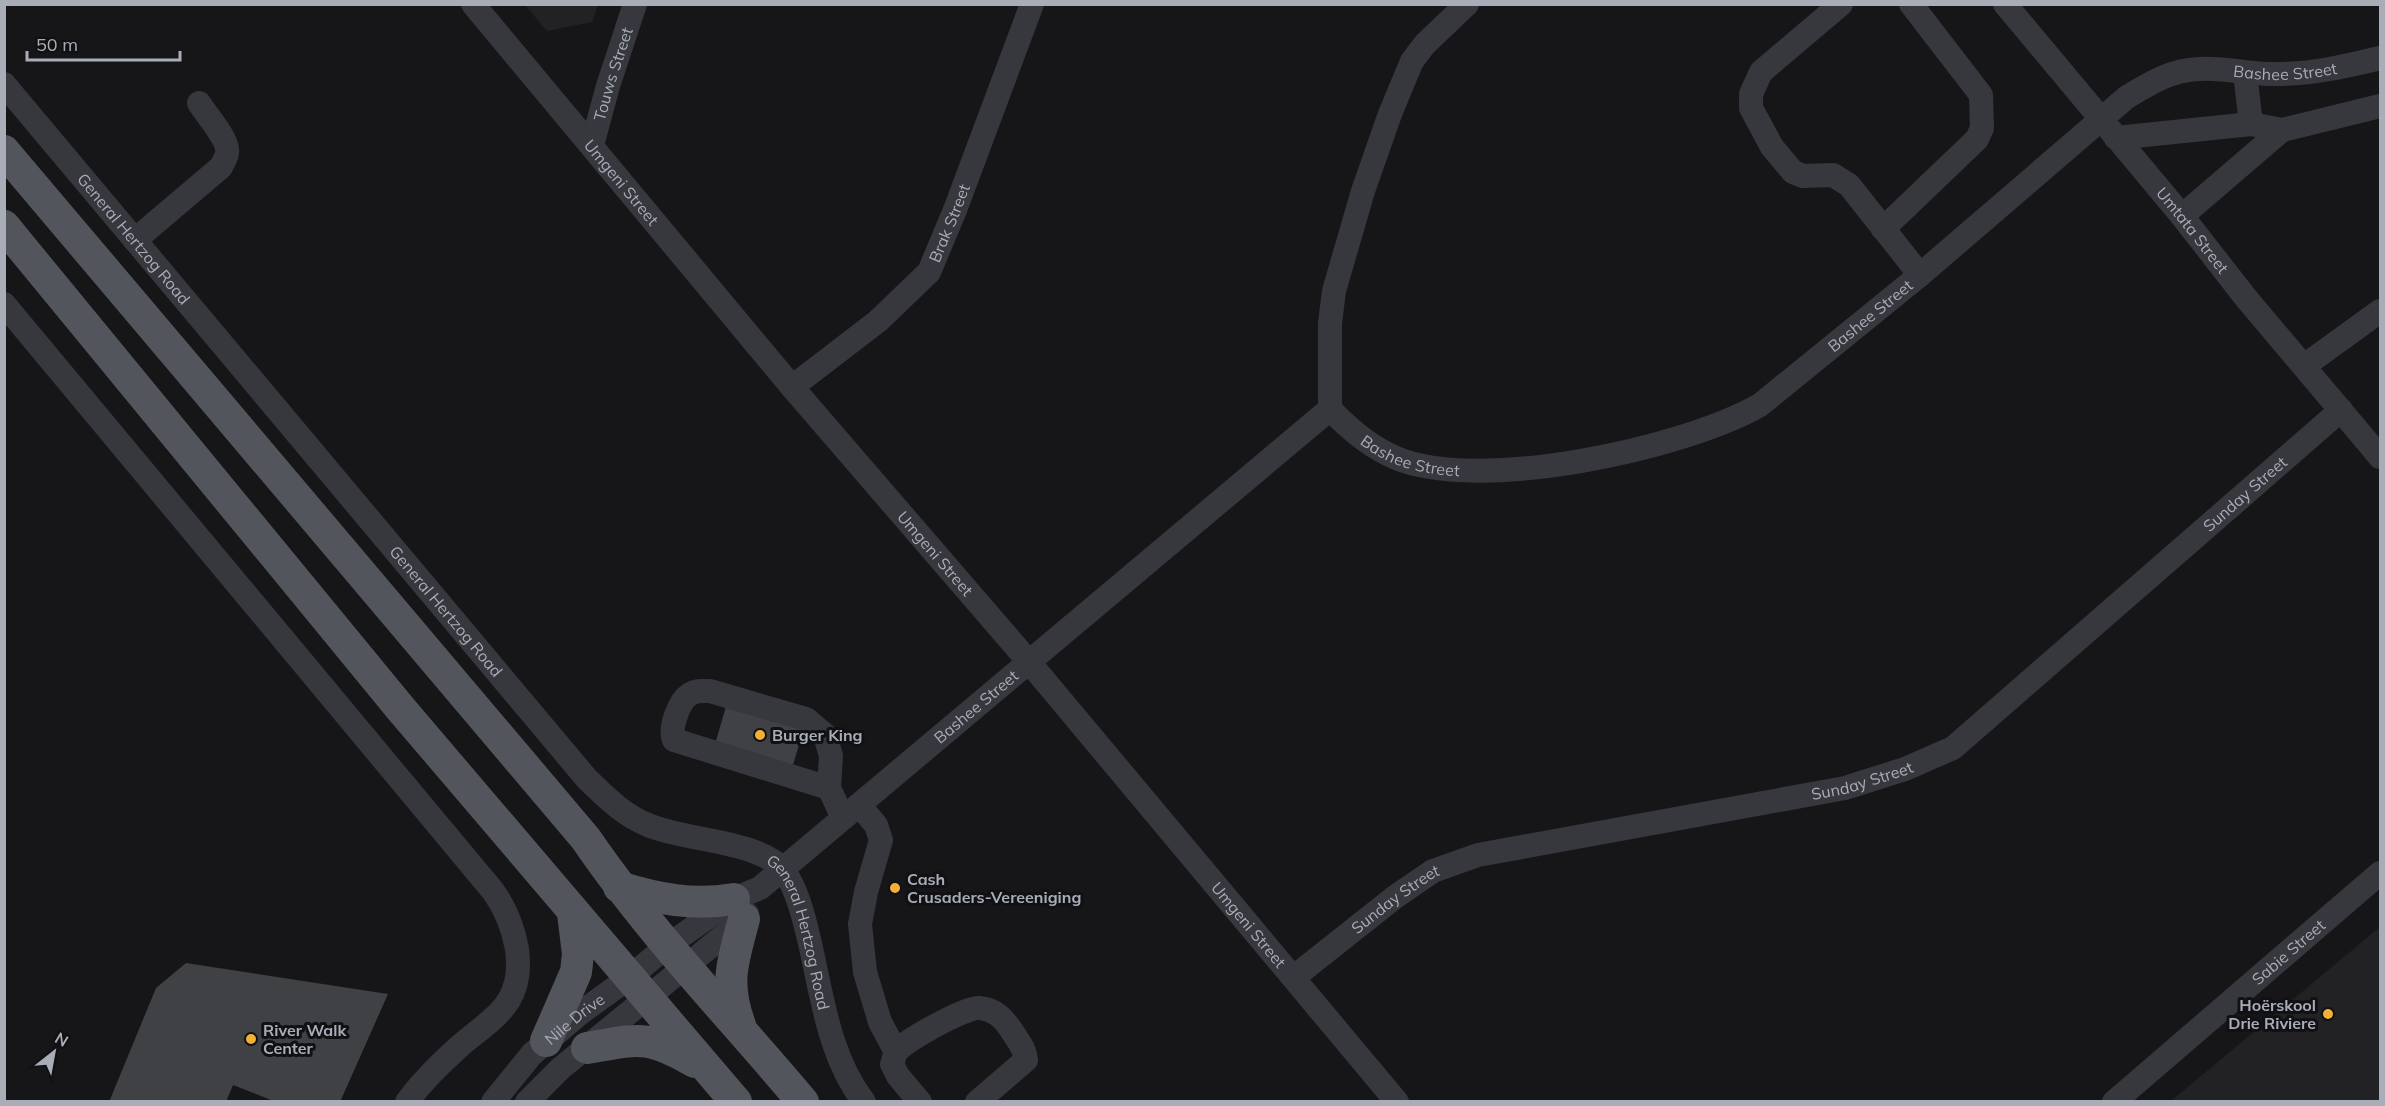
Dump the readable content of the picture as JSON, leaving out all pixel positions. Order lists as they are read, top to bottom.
{
  "streets": {
    "street": [
      "Bashee Street",
      "Touws Street",
      "Umgeni Street",
      "Brak Street",
      "Umtata Street",
      "General Hertzog Road",
      "Sunday Street",
      "Sabie Street",
      "Nile Drive"
    ]
  },
  "crossings": [
    ["Bashee Street", "Umgeni Street"],
    ["Bashee Street", "Umtata Street"],
    ["Bashee Street", "General Hertzog Road"],
    ["Bashee Street", "Nile Drive"],
    ["Touws Street", "Umgeni Street"],
    ["Umgeni Street", "Brak Street"],
    ["Umgeni Street", "Sunday Street"],
    ["Umtata Street", "Sunday Street"]
  ],
  "places": [
    "Burger King",
    "Cash Crusaders-Vereeniging",
    "Hoërskool Drie Riviere",
    "River Walk Center"
  ],
  "scale_bar": "50 m",
  "north": "top right"
}
